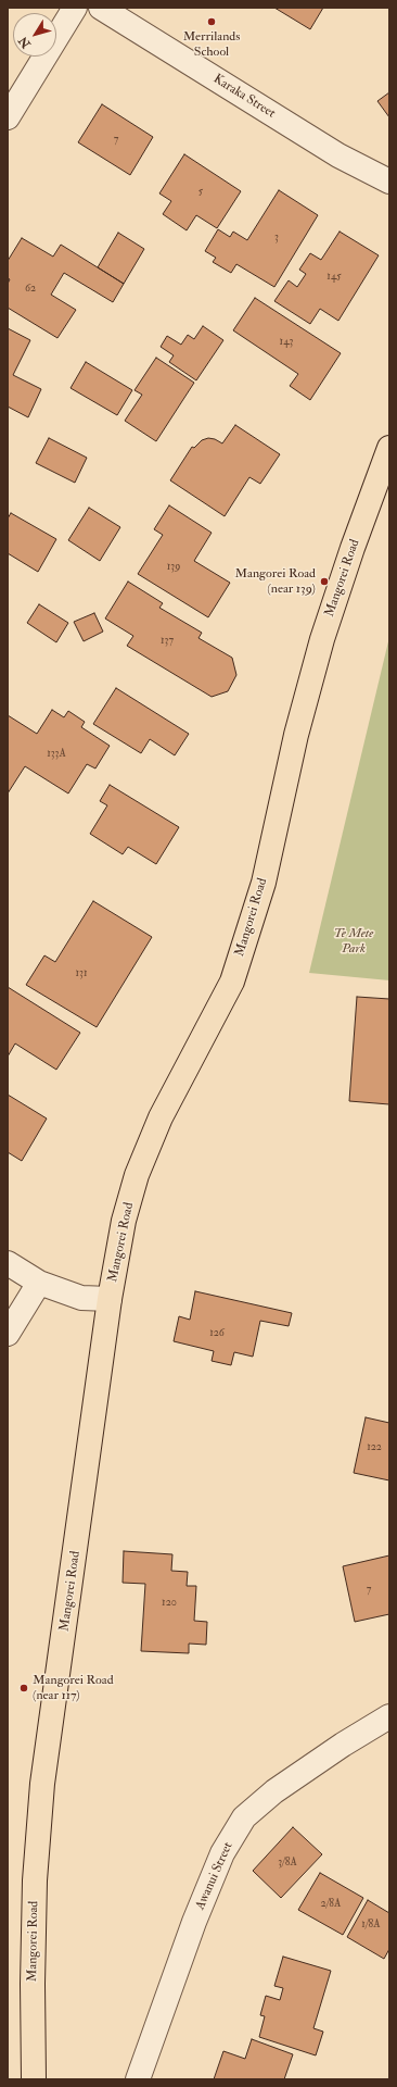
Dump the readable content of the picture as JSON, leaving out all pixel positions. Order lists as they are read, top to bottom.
{
  "streets": {
    "main road": ["Mangorei Road"],
    "street": ["Karaka Street", "Awanui Street"]
  },
  "parks": ["Te Mete Park"],
  "places": ["Merrilands School", "Mangorei Road (near 139)", "Mangorei Road (near 117)"],
  "house_numbers": [
    "7",
    "5",
    "3",
    "145",
    "62",
    "143",
    "139",
    "137",
    "133A",
    "131",
    "126",
    "122",
    "7",
    "120",
    "3/8A",
    "2/8A",
    "1/8A"
  ],
  "north": "bottom left"
}
